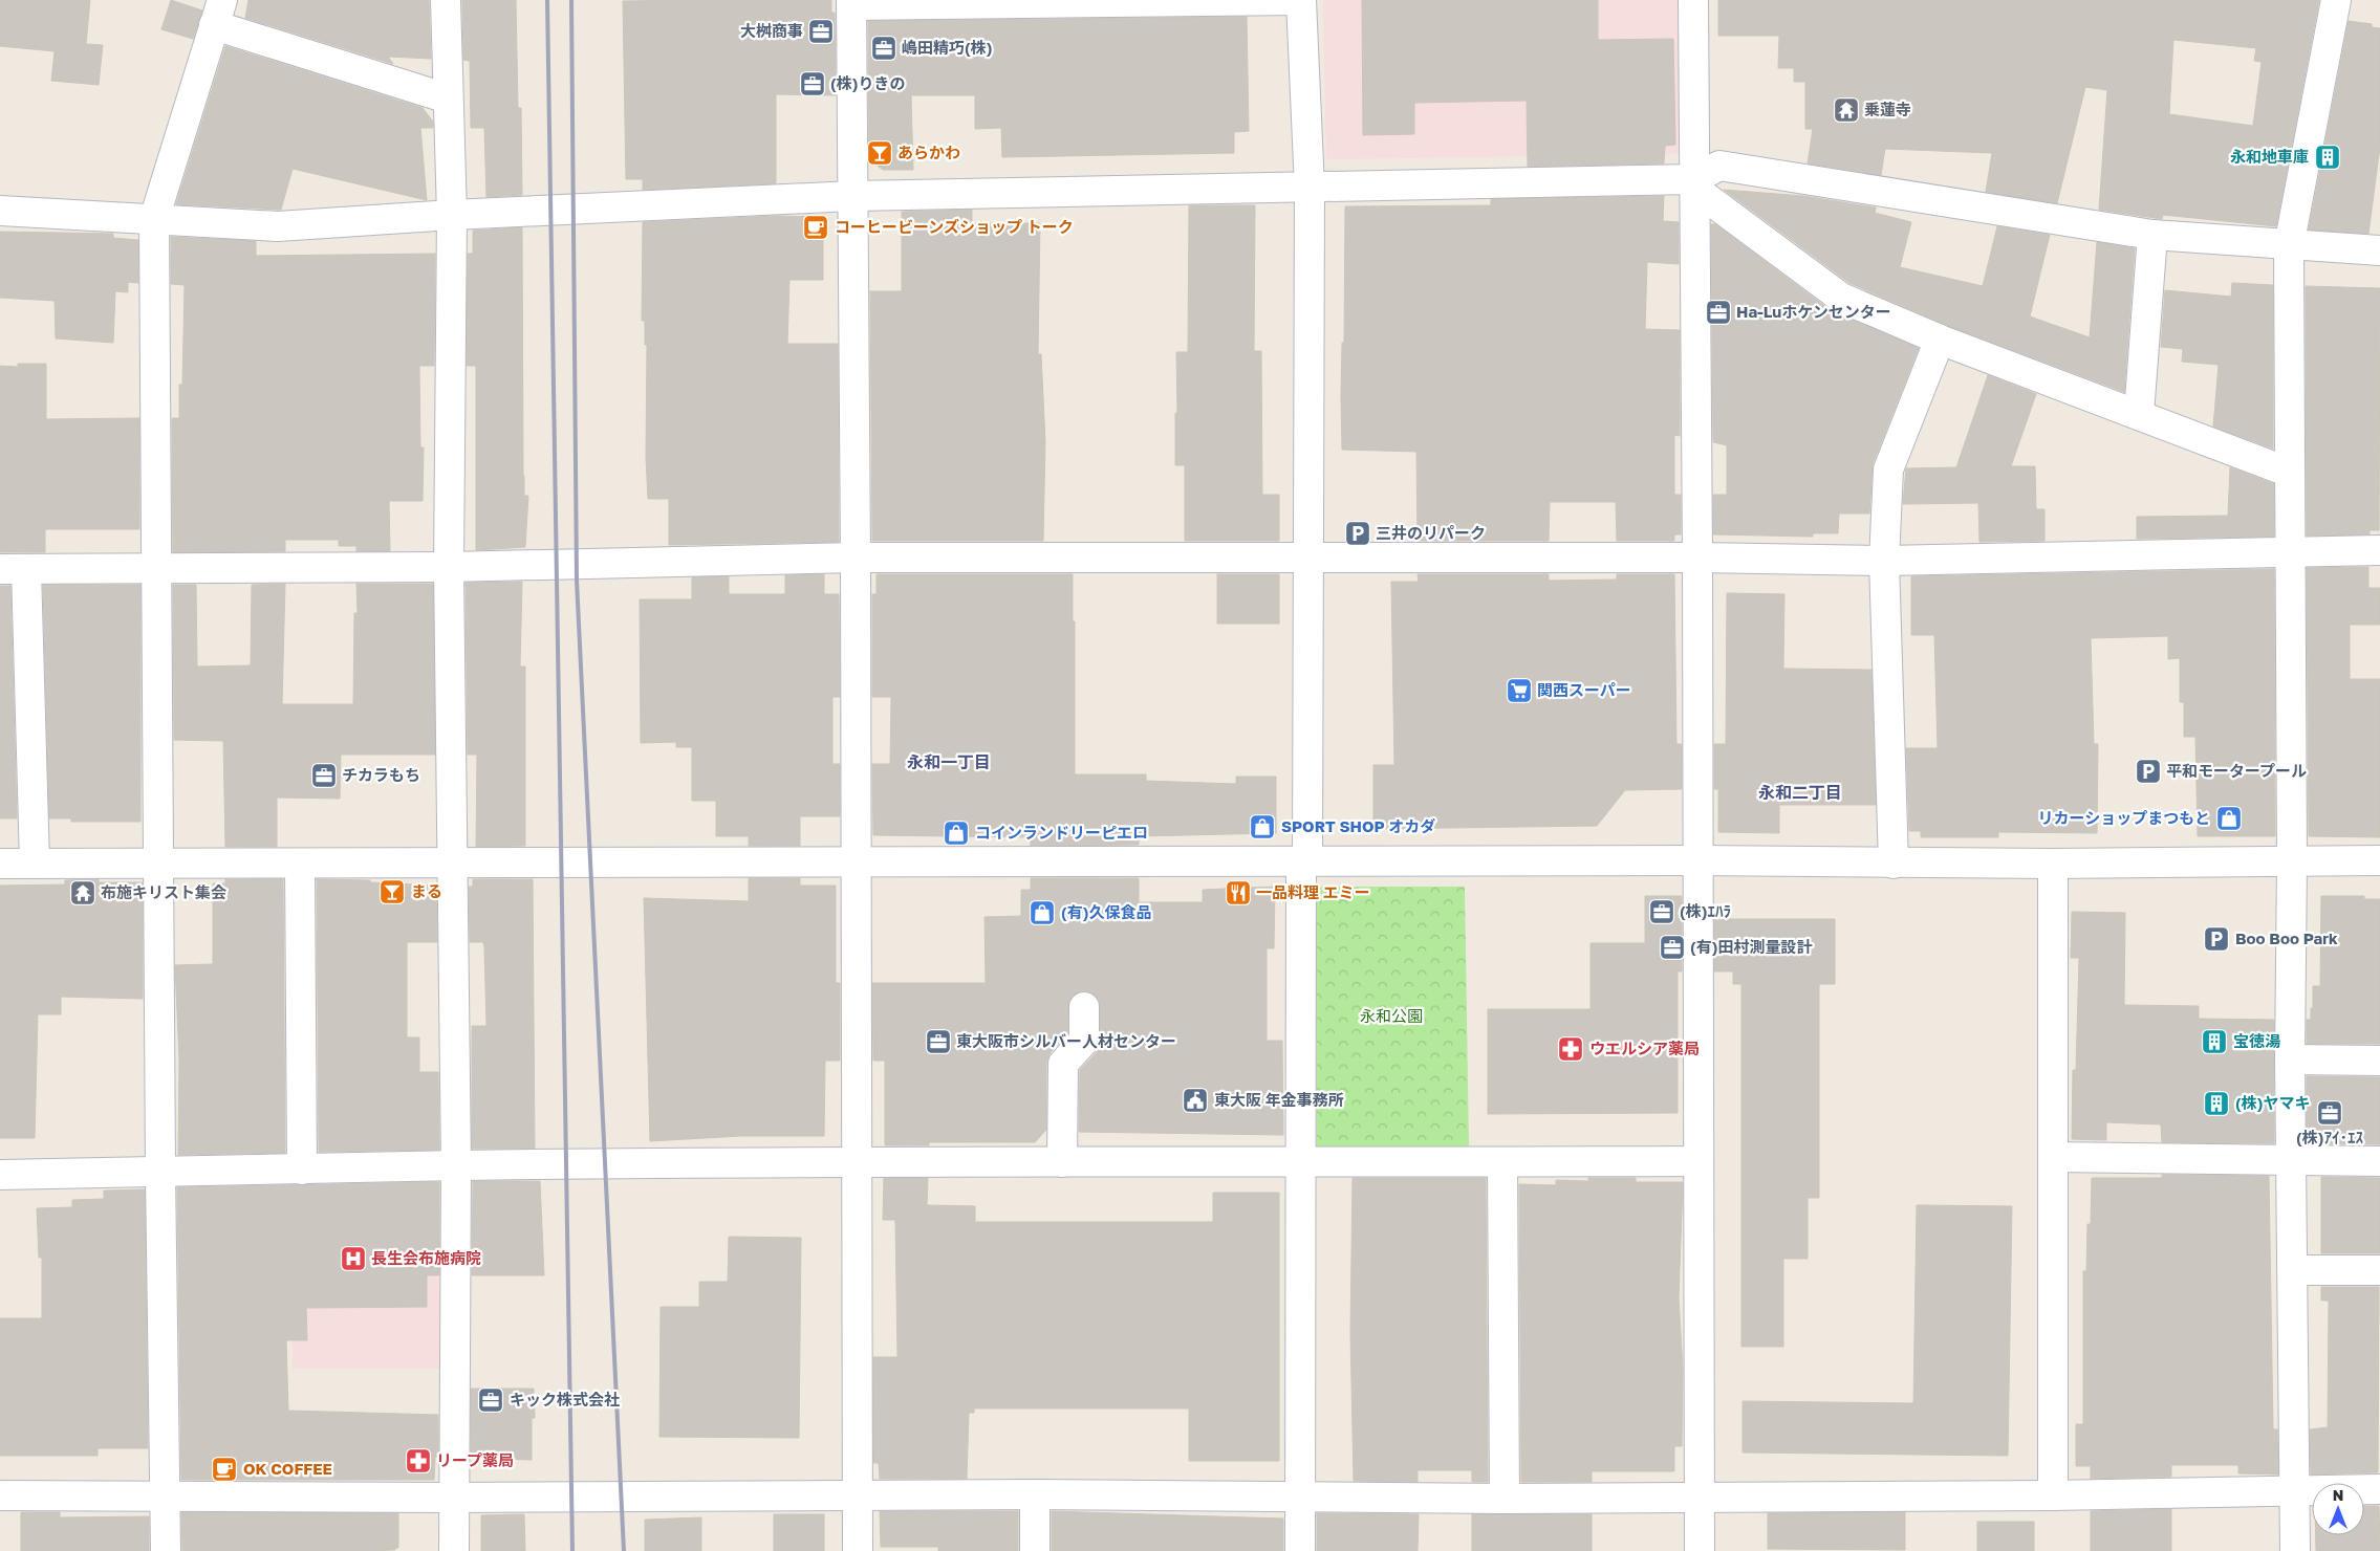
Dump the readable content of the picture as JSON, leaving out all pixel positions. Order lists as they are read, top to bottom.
{
  "districts": ["永和一丁目", "永和二丁目"],
  "parks": ["永和公園"],
  "places": {
    "office": [
      "大桝商事",
      "嶋田精巧(株)",
      "(株)りきの",
      "Ha-Luホケンセンター",
      "チカラもち",
      "(株)ｴﾊﾗ",
      "(有)田村測量設計",
      "東大阪市シルバー人材センター",
      "(株)ｱｲ･ｴｽ",
      "キック株式会社"
    ],
    "temple": ["乗蓮寺", "布施キリスト集会"],
    "bar": ["あらかわ", "まる"],
    "building": ["永和地車庫", "宝徳湯", "(株)ヤマキ"],
    "cafe": ["コーヒービーンズショップ トーク", "OK COFFEE"],
    "parking": ["三井のリパーク", "平和モータープール", "Boo Boo Park"],
    "supermarket": ["関西スーパー"],
    "shop": [
      "リカーショップまつもと",
      "SPORT SHOP オカダ",
      "コインランドリーピエロ",
      "(有)久保食品"
    ],
    "restaurant": ["一品料理 エミー"],
    "pharmacy": ["ウエルシア薬局", "リープ薬局"],
    "public building": ["東大阪 年金事務所"],
    "hospital": ["長生会布施病院"]
  },
  "north": "top"
}
